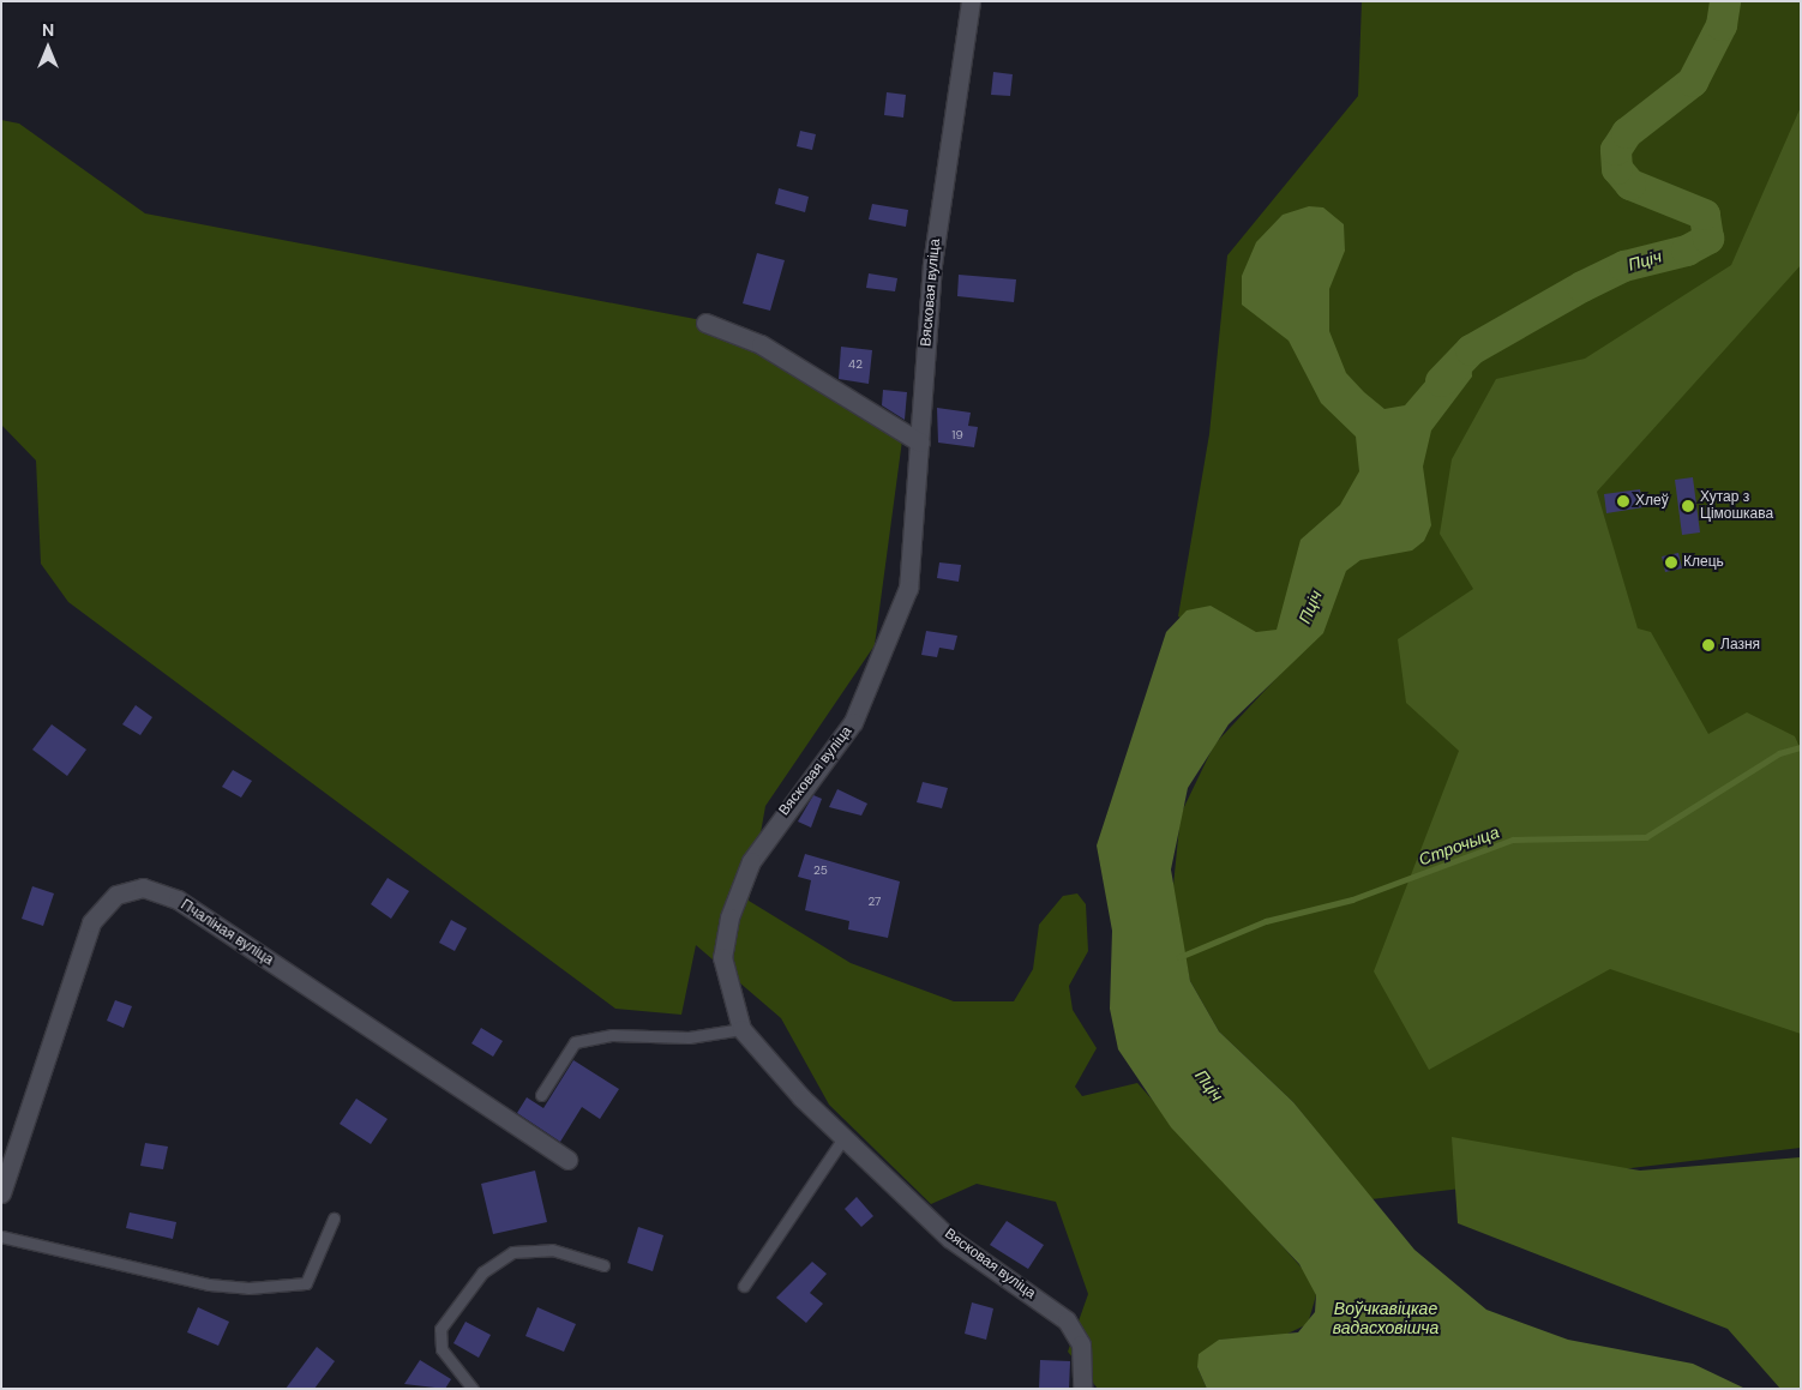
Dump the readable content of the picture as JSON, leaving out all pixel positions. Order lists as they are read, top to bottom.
{
  "streets": {
    "street": ["Вясковая вуліца", "Пчаліная вуліца"]
  },
  "water": ["Пціч", "Строчыца", "Воўчкавіцкае вадасховішча"],
  "places": [
    "Хлеў",
    "Хутар з Цімошкава",
    "Клець",
    "Лазня"
  ],
  "house_numbers": [
    "42",
    "19",
    "25",
    "27"
  ],
  "north": "top"
}
